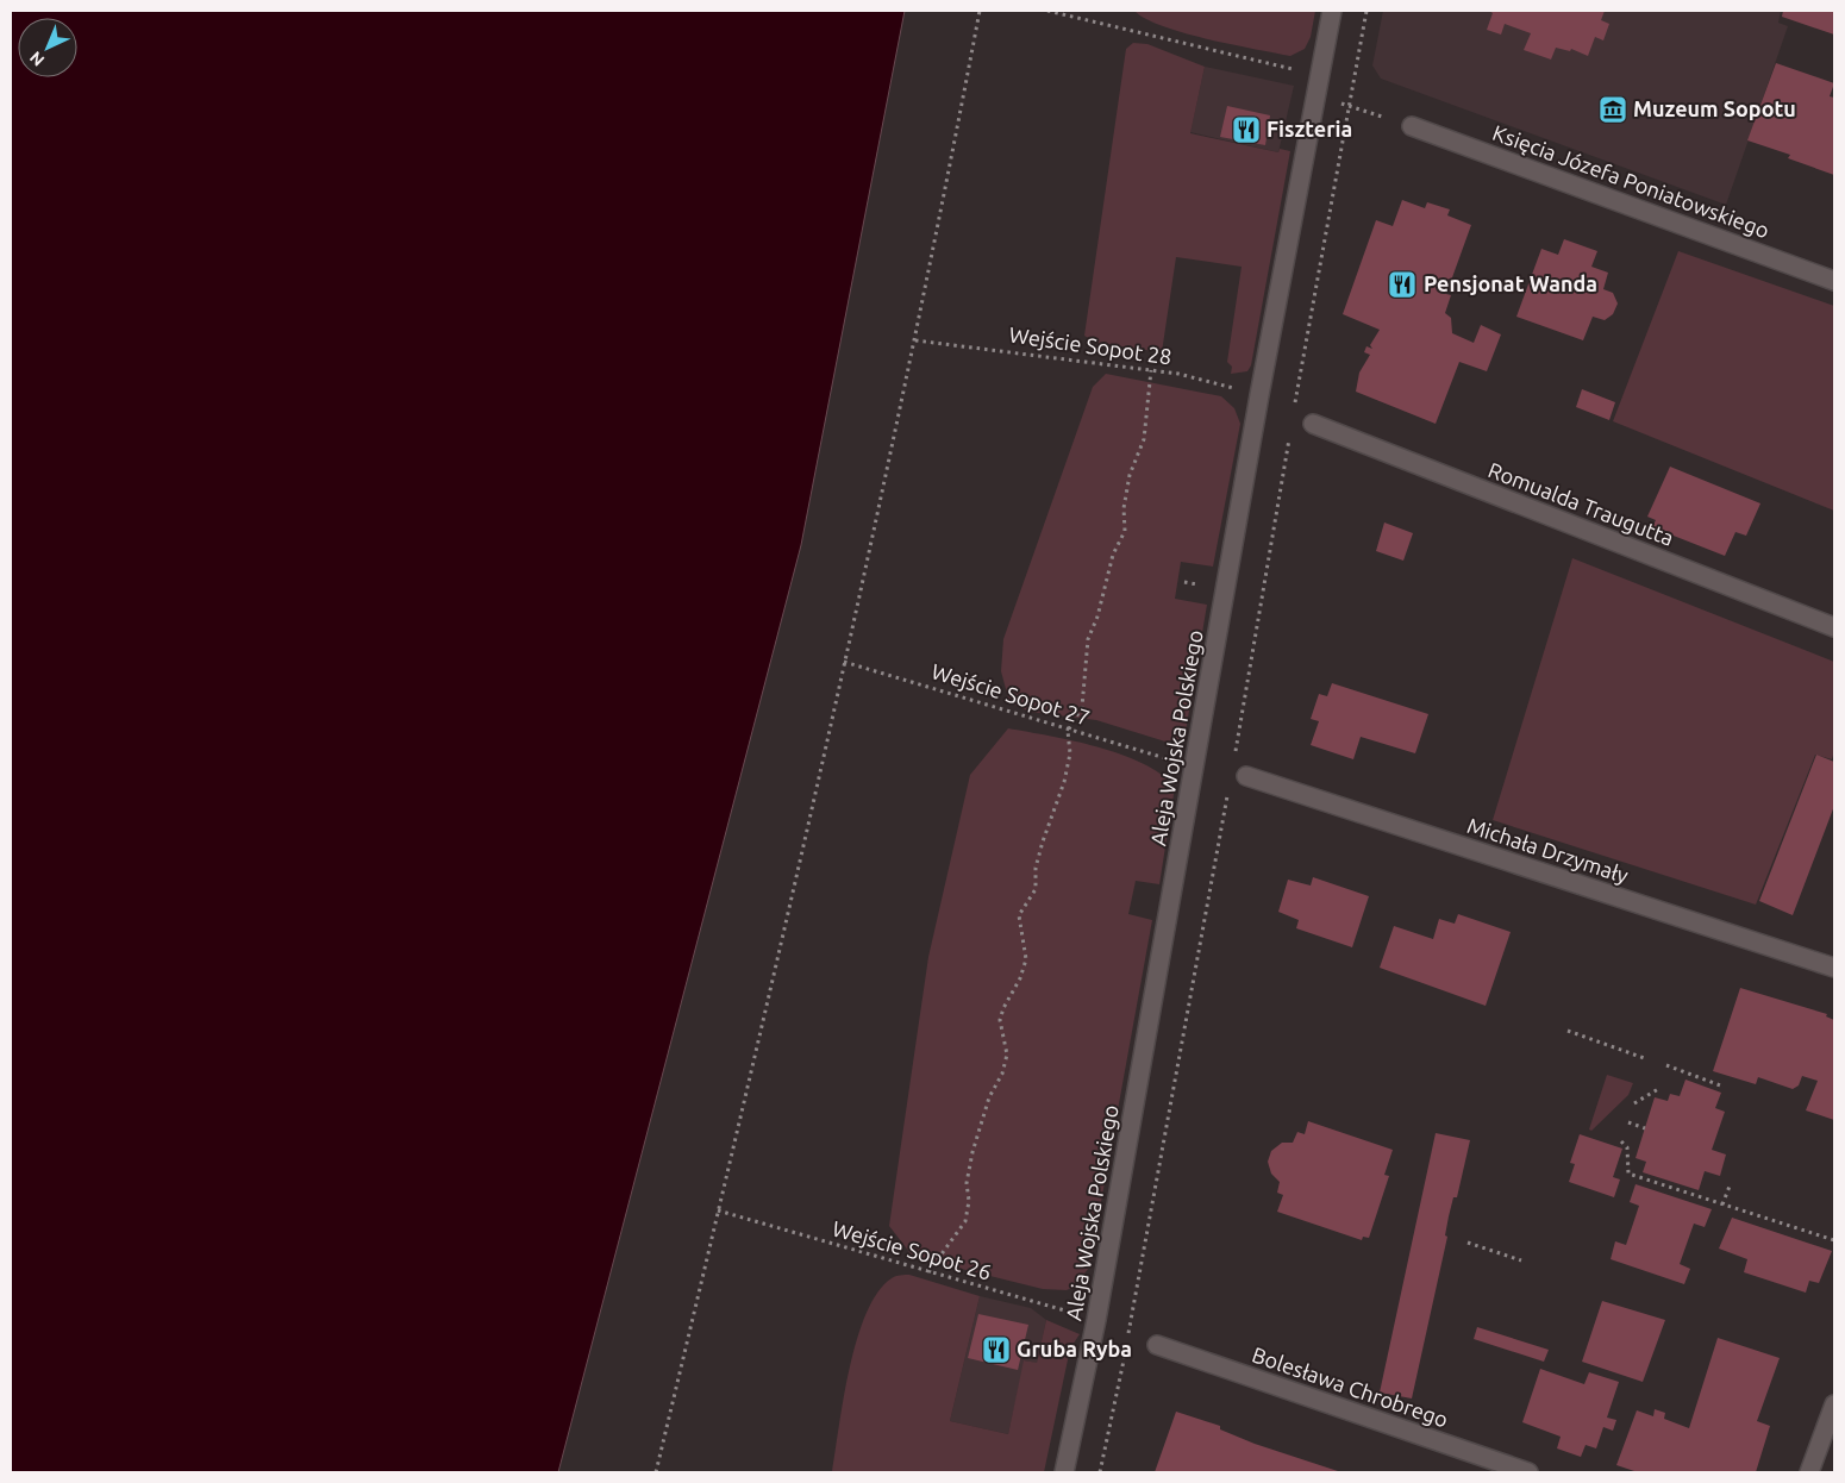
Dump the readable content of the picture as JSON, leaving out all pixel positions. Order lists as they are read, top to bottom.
{
  "streets": {
    "street": [
      "Księcia Józefa Poniatowskiego",
      "Romualda Traugutta",
      "Aleja Wojska Polskiego",
      "Michała Drzymały",
      "Bolesława Chrobrego"
    ],
    "path": ["Wejście Sopot 28", "Wejście Sopot 27", "Wejście Sopot 26"]
  },
  "crossings": [
    ["Wejście Sopot 28", "Aleja Wojska Polskiego"],
    ["Aleja Wojska Polskiego", "Wejście Sopot 26"]
  ],
  "places": {
    "museum": ["Muzeum Sopotu"],
    "restaurant": ["Fiszteria", "Pensjonat Wanda", "Gruba Ryba"]
  },
  "north": "bottom left"
}
